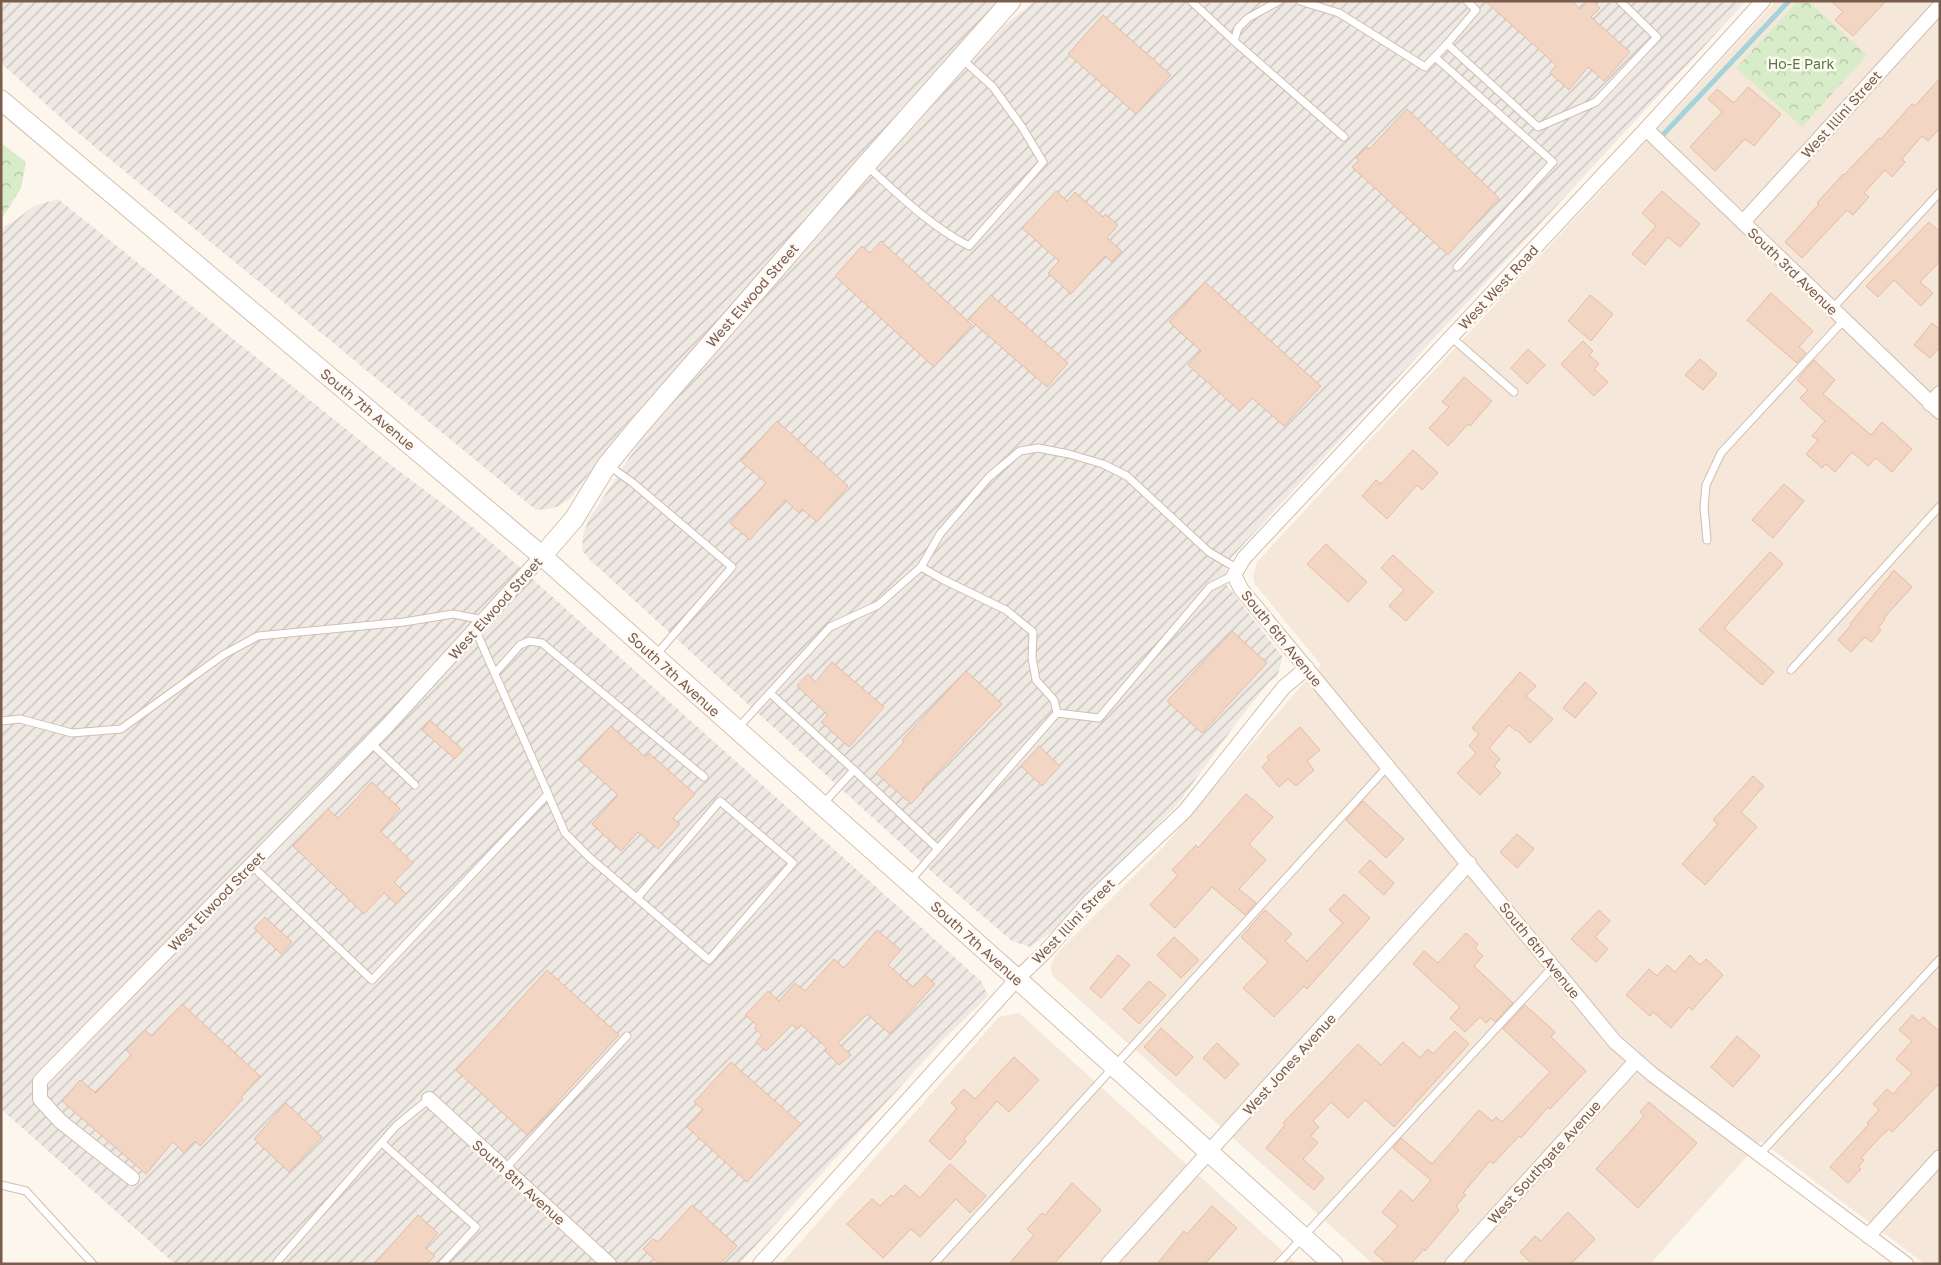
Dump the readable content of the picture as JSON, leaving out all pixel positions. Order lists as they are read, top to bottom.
{
  "streets": {
    "main road": ["West Elwood Street", "South 7th Avenue"],
    "street": [
      "West Illini Street",
      "South 3rd Avenue",
      "West West Road",
      "South 6th Avenue",
      "West Jones Avenue",
      "West Southgate Avenue",
      "South 8th Avenue"
    ]
  },
  "crossings": [
    ["West Illini Street", "South 3rd Avenue"],
    ["West Illini Street", "South 7th Avenue"],
    ["West Illini Street", "South 6th Avenue"],
    ["South 3rd Avenue", "West West Road"],
    ["West West Road", "South 6th Avenue"],
    ["West Elwood Street", "South 7th Avenue"],
    ["South 7th Avenue", "West Jones Avenue"],
    ["South 6th Avenue", "West Jones Avenue"],
    ["South 6th Avenue", "West Southgate Avenue"]
  ],
  "parks": ["Ho-E Park"]
}
